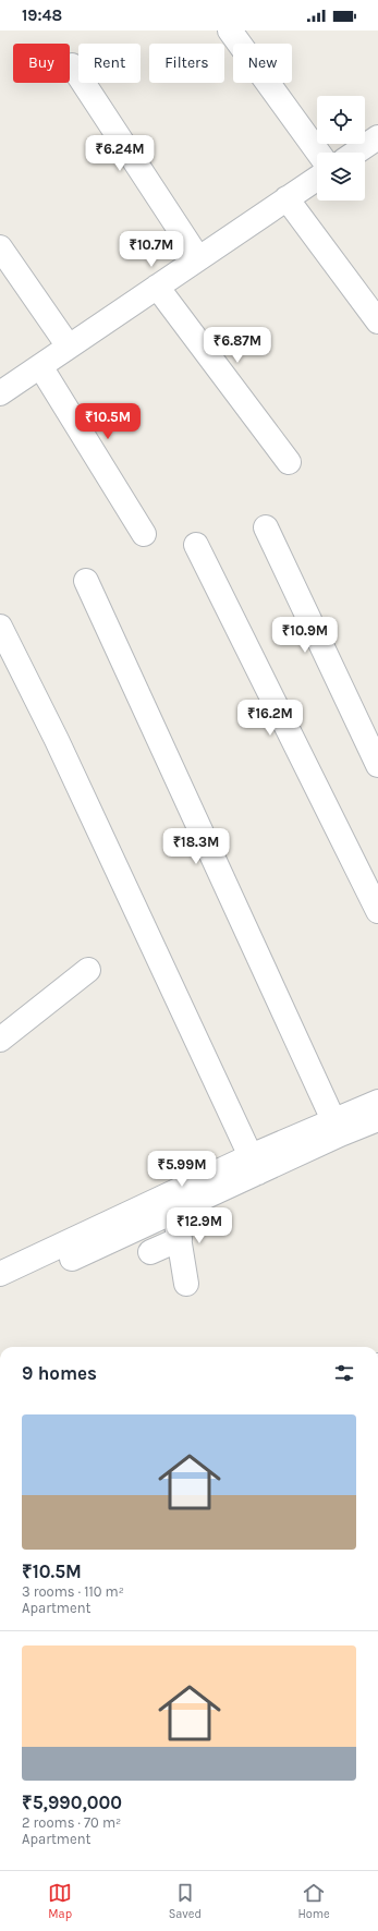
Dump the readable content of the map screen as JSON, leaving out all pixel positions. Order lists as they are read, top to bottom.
{
  "page": {
    "status": "19:48",
    "chip": [
      "Buy",
      "Rent",
      "Filters",
      "New"
    ],
    "price": [
      "₹6.24M",
      "₹10.7M",
      "₹6.87M",
      "₹10.5M",
      "₹10.9M",
      "₹16.2M",
      "₹18.3M",
      "₹5.99M",
      "₹12.9M"
    ],
    "heading": "9 homes",
    "list": [
      {
        "name": "₹10.5M",
        "note": "3 rooms · 110 m² · Apartment"
      },
      {
        "name": "₹5,990,000",
        "note": "2 rooms · 70 m² · Apartment"
      }
    ],
    "tabs": ["Map", "Saved", "Home"]
  }
}
